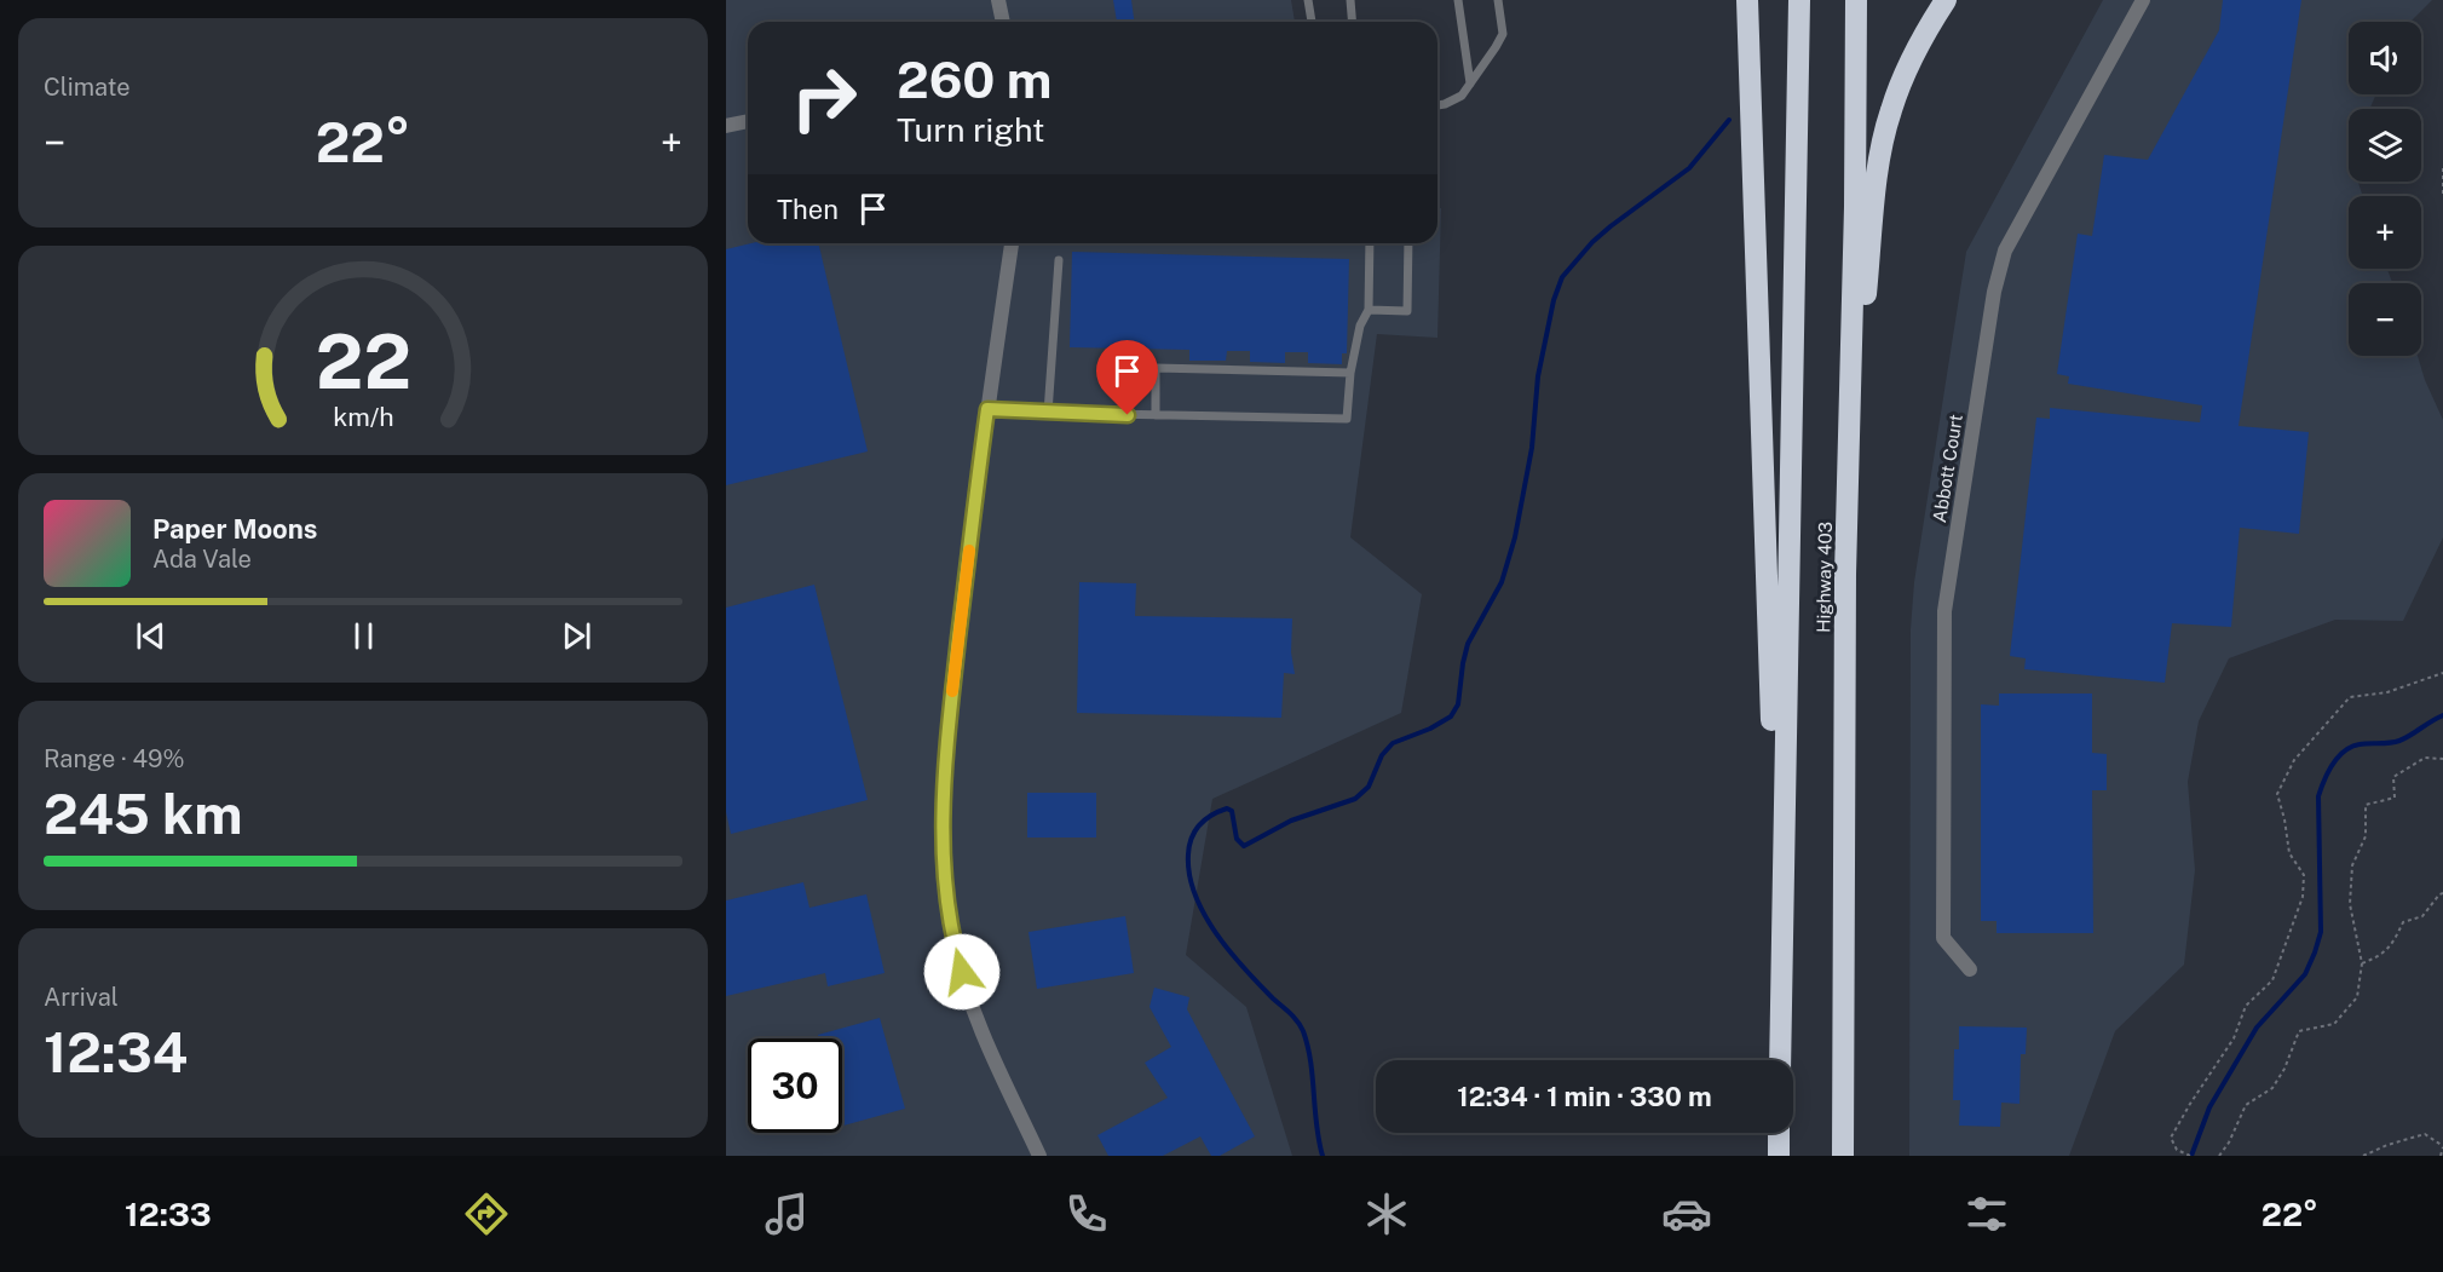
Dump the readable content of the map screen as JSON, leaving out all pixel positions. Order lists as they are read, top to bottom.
{
  "streets": {
    "highway": ["Highway 403"],
    "street": ["Abbott Court"]
  },
  "page": {
    "tile": [
      "Climate",
      ["Range · 49%", "245 km"],
      ["Arrival", "12:34"]
    ],
    "map_buttons": ["+", "−"],
    "turn": ["260 m", "Turn right"],
    "heat": ["−", "22°", "+"],
    "then": "Then",
    "song": ["Paper Moons", "Ada Vale"],
    "limit": "30",
    "trip": "12:34 · 1 min · 330 m",
    "tabs": ["12:33", "22°"],
    "gauge": ["22", "km/h"]
  }
}
